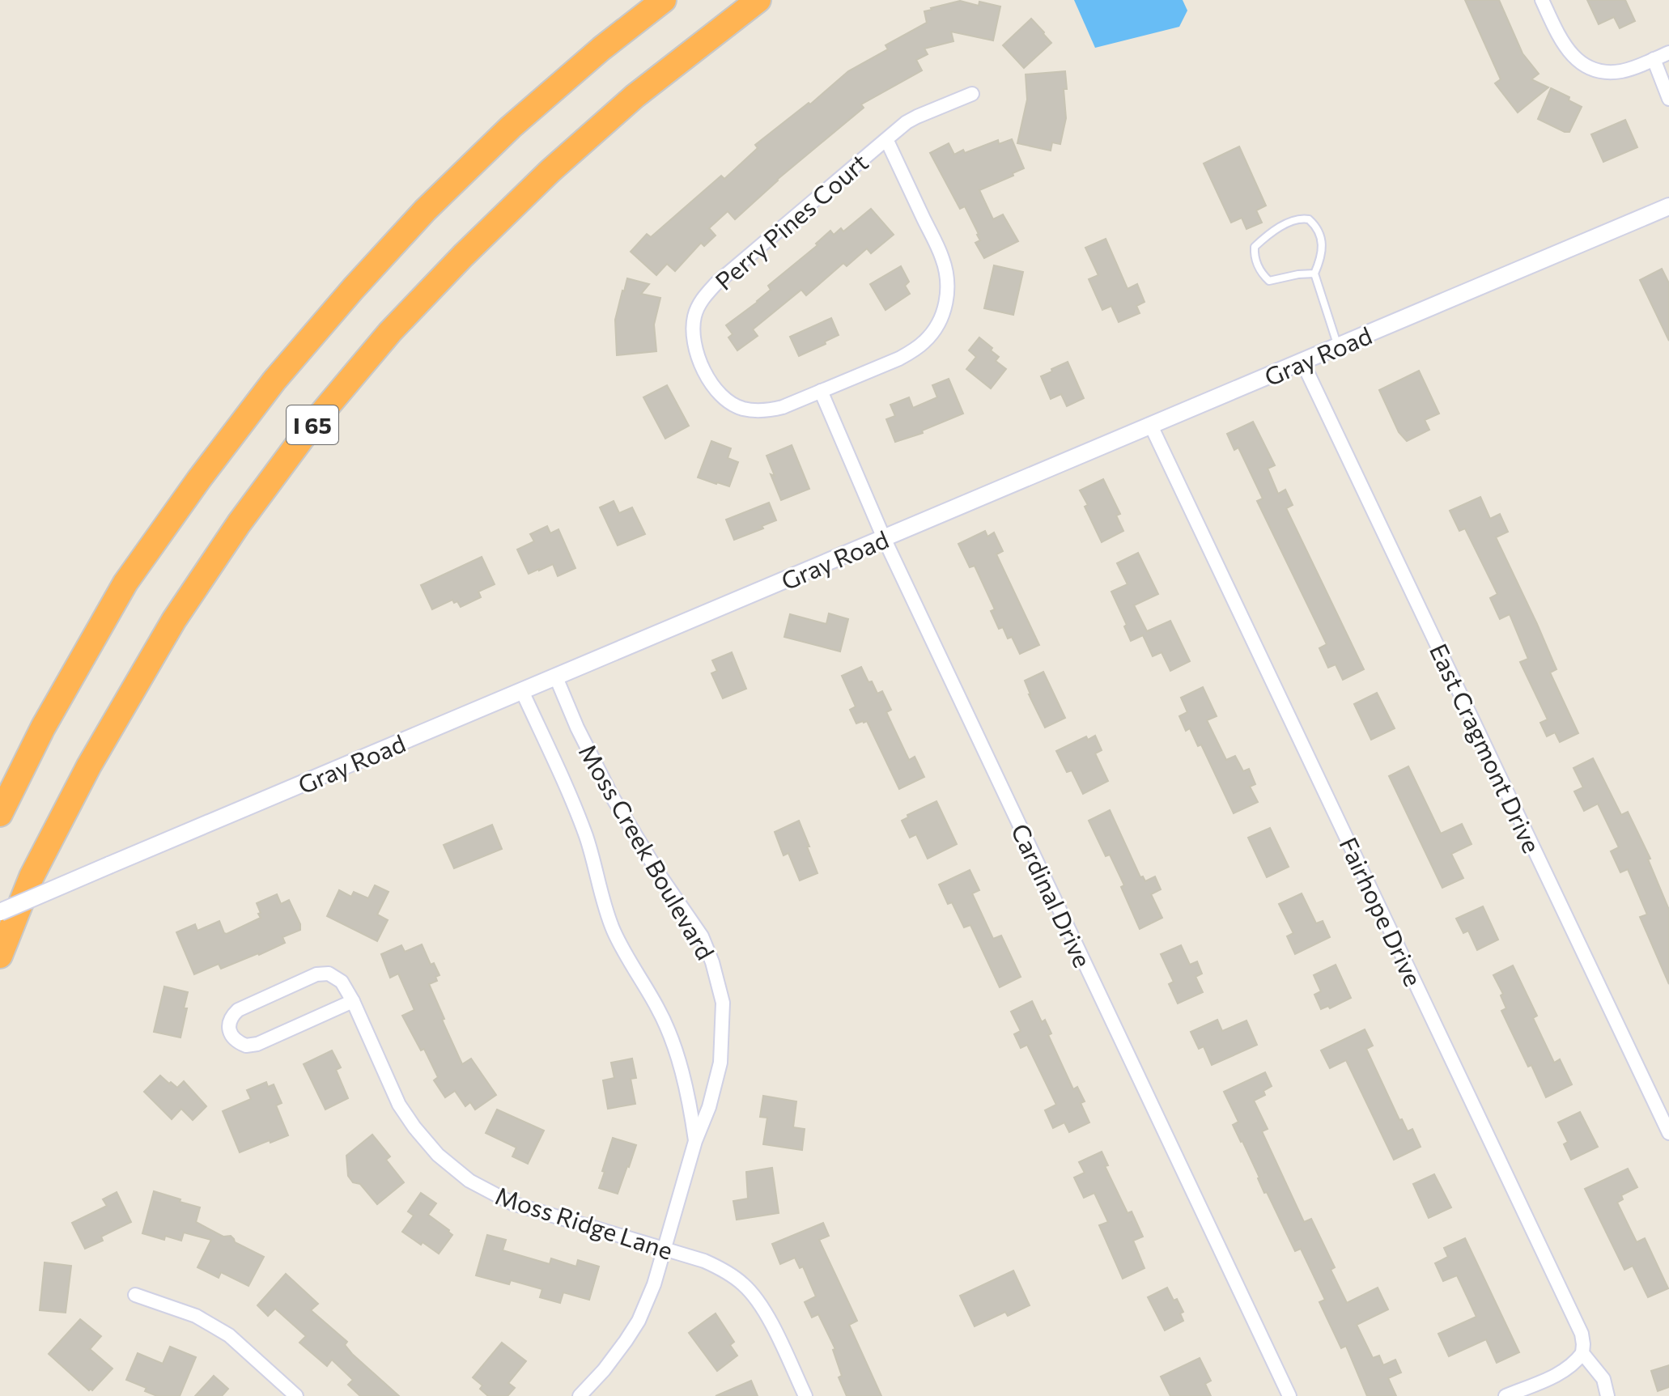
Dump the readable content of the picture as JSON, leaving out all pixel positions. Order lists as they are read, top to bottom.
{
  "streets": {
    "highway": ["I 65"],
    "street": [
      "Perry Pines Court",
      "Gray Road",
      "East Cragmont Drive",
      "Moss Creek Boulevard",
      "Cardinal Drive",
      "Fairhope Drive",
      "Moss Ridge Lane"
    ]
  },
  "crossings": [
    ["Perry Pines Court", "Cardinal Drive"],
    ["Gray Road", "East Cragmont Drive"],
    ["Gray Road", "Moss Creek Boulevard"],
    ["Gray Road", "Cardinal Drive"],
    ["Gray Road", "Fairhope Drive"],
    ["Moss Creek Boulevard", "Moss Ridge Lane"]
  ]
}
